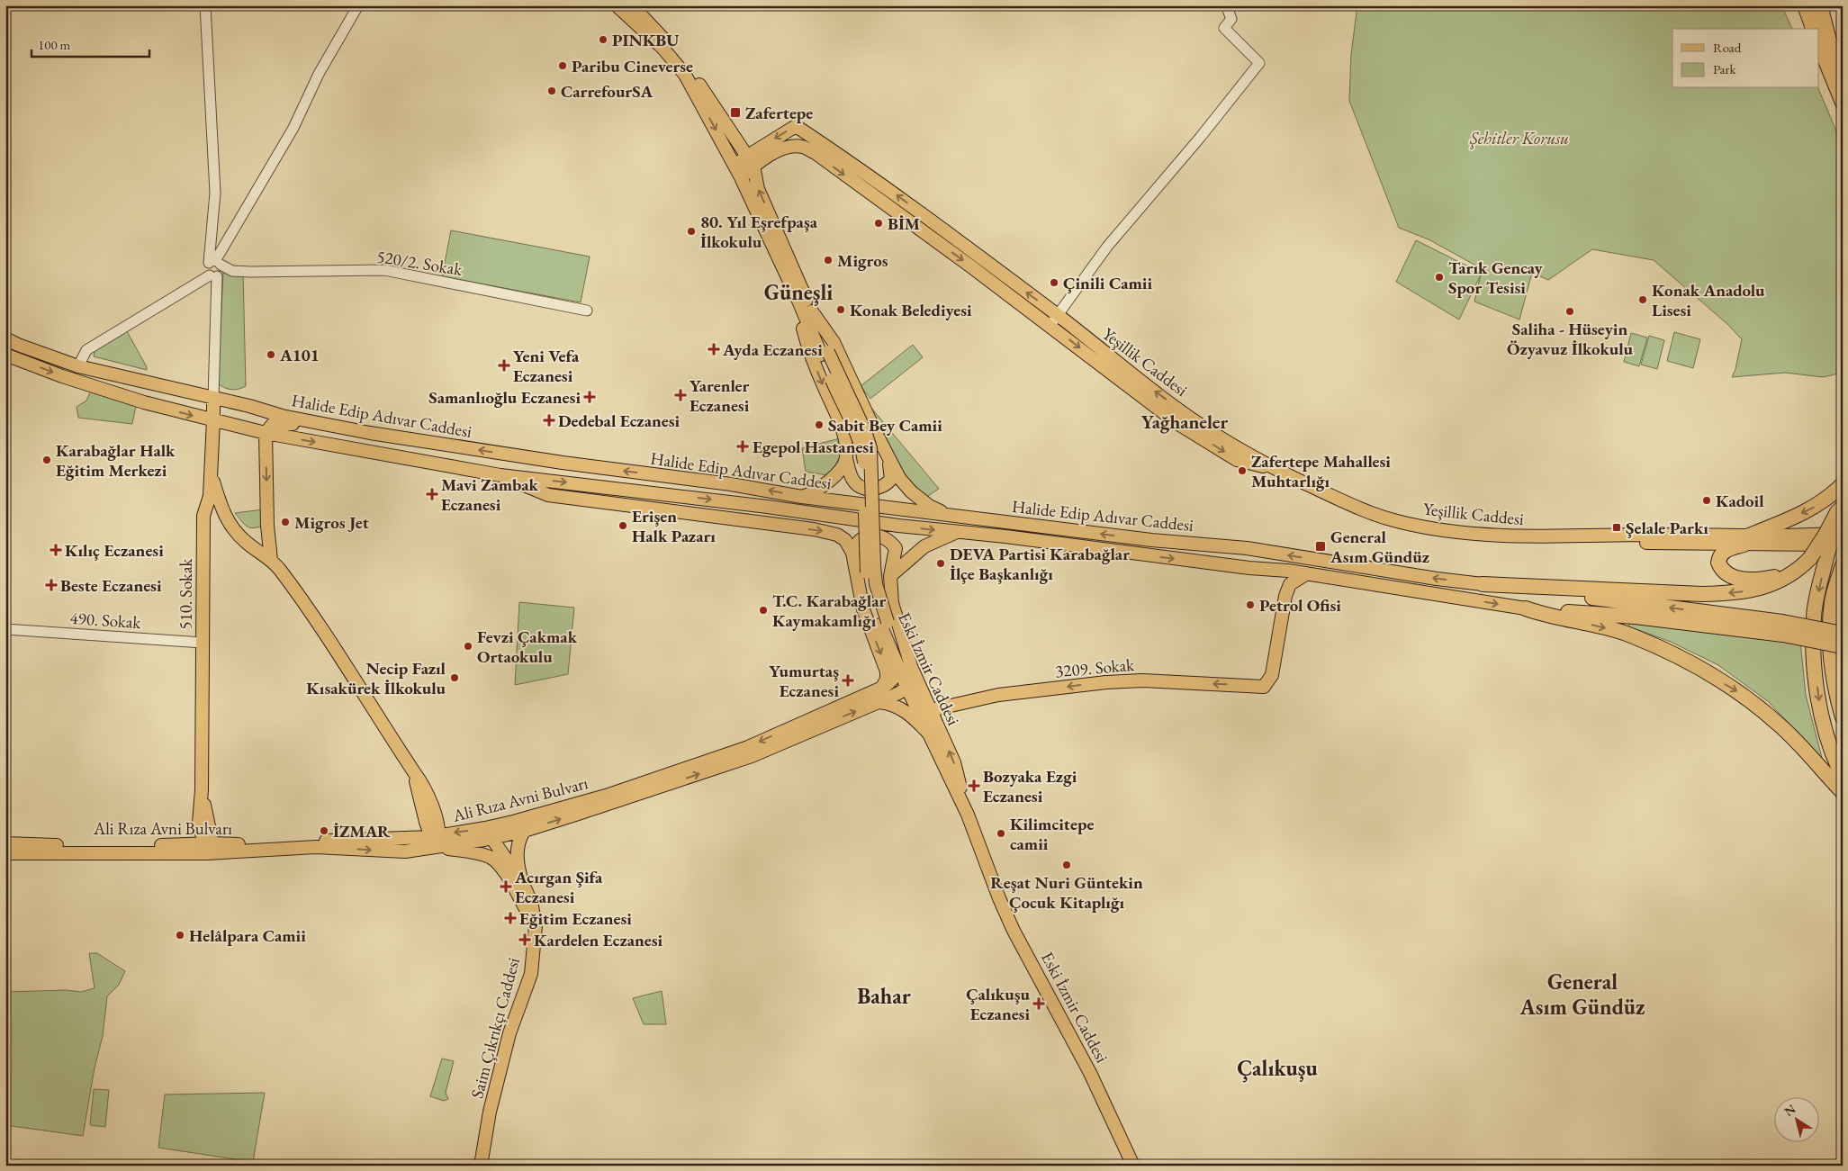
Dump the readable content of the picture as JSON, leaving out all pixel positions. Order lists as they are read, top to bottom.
{
  "streets": {
    "main road": [
      "Yeşillik Caddesi",
      "Halide Edip Adıvar Caddesi",
      "510. Sokak",
      "3209. Sokak",
      "Eski İzmir Caddesi",
      "Ali Rıza Avni Bulvarı",
      "Saim Çıkrıkçı Caddesi"
    ],
    "street": ["520/2. Sokak", "490. Sokak"]
  },
  "crossings": [
    ["Yeşillik Caddesi", "Eski İzmir Caddesi"],
    ["Halide Edip Adıvar Caddesi", "510. Sokak"],
    ["Halide Edip Adıvar Caddesi", "3209. Sokak"],
    ["510. Sokak", "490. Sokak"],
    ["510. Sokak", "Ali Rıza Avni Bulvarı"],
    ["3209. Sokak", "Eski İzmir Caddesi"],
    ["Eski İzmir Caddesi", "Ali Rıza Avni Bulvarı"],
    ["Ali Rıza Avni Bulvarı", "Saim Çıkrıkçı Caddesi"]
  ],
  "one_way": ["3209. Sokak"],
  "districts": [
    "Güneşli",
    "Yağhaneler",
    "General Asım Gündüz",
    "Bahar",
    "Çalıkuşu"
  ],
  "parks": ["Şehitler Korusu"],
  "places": {
    "other": [
      "PINKBU",
      "Paribu Cineverse",
      "CarrefourSA",
      "BİM",
      "80. Yıl Eşrefpaşa İlkokulu",
      "Migros",
      "Tarık Gencay Spor Tesisi",
      "Çinili Camii",
      "Konak Anadolu Lisesi",
      "Konak Belediyesi",
      "Saliha - Hüseyin Özyavuz İlkokulu",
      "A101",
      "Sabit Bey Camii",
      "Karabağlar Halk Eğitim Merkezi",
      "Zafertepe Mahallesi Muhtarlığı",
      "Kadoil",
      "Migros Jet",
      "Erişen Halk Pazarı",
      "DEVA Partisi Karabağlar İlçe Başkanlığı",
      "Petrol Ofisi",
      "T.C. Karabağlar Kaymakamlığı",
      "Fevzi Çakmak Ortaokulu",
      "Necip Fazıl Kısakürek İlkokulu",
      "İZMAR",
      "Kilimcitepe camii",
      "Reşat Nuri Güntekin Çocuk Kitaplığı",
      "Helâlpara Camii"
    ],
    "transit": ["Zafertepe", "Şelale Parkı", "General Asım Gündüz"],
    "health": [
      "Ayda Eczanesi",
      "Yeni Vefa Eczanesi",
      "Yarenler Eczanesi",
      "Samanlıoğlu Eczanesi",
      "Dedebal Eczanesi",
      "Egepol Hastanesi",
      "Mavi Zambak Eczanesi",
      "Kılıç Eczanesi",
      "Beste Eczanesi",
      "Yumurtaş Eczanesi",
      "Bozyaka Ezgi Eczanesi",
      "Acırgan Şifa Eczanesi",
      "Eğitim Eczanesi",
      "Kardelen Eczanesi",
      "Çalıkuşu Eczanesi"
    ]
  },
  "legend": ["Road", "Park"],
  "scale_bar": "100 m",
  "north": "top left"
}
